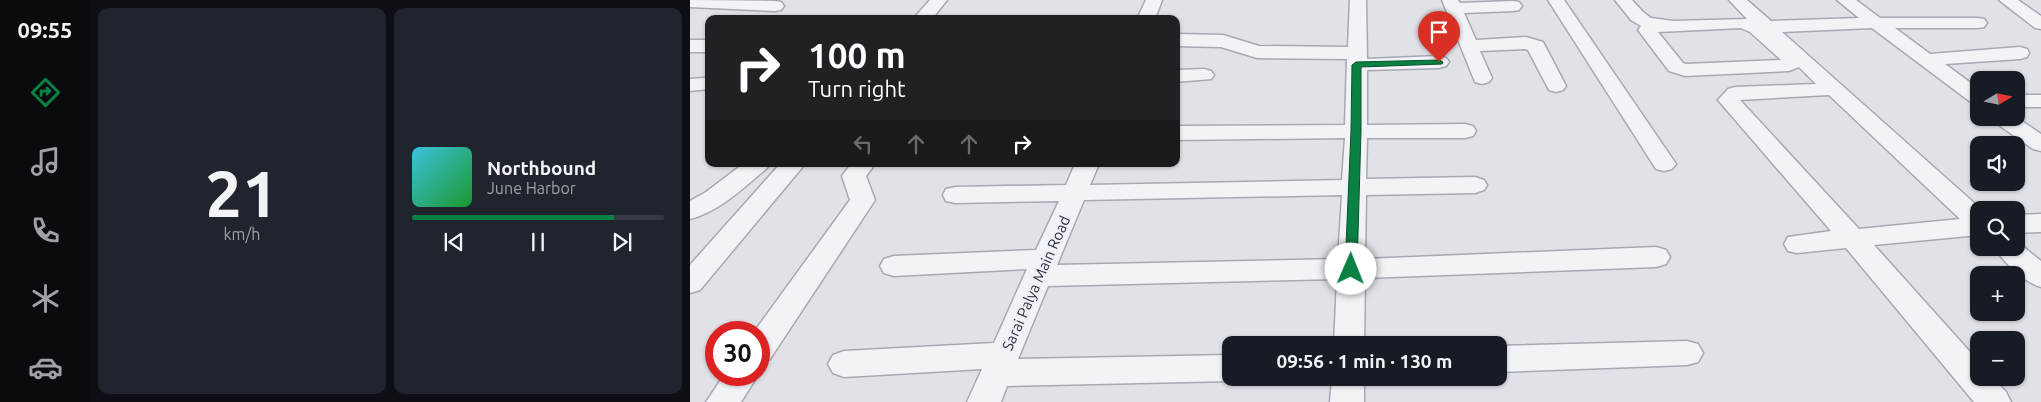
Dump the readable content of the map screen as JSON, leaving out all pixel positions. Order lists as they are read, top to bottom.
{
  "streets": {
    "street": ["Sarai Palya Main Road"]
  },
  "north": "right",
  "page": {
    "tabs": "09:55",
    "tile": ["21", "km/h"],
    "turn": ["100 m", "Turn right"],
    "map_buttons": ["+", "−"],
    "song": ["Northbound", "June Harbor"],
    "limit": "30",
    "trip": "09:56 · 1 min · 130 m"
  }
}
